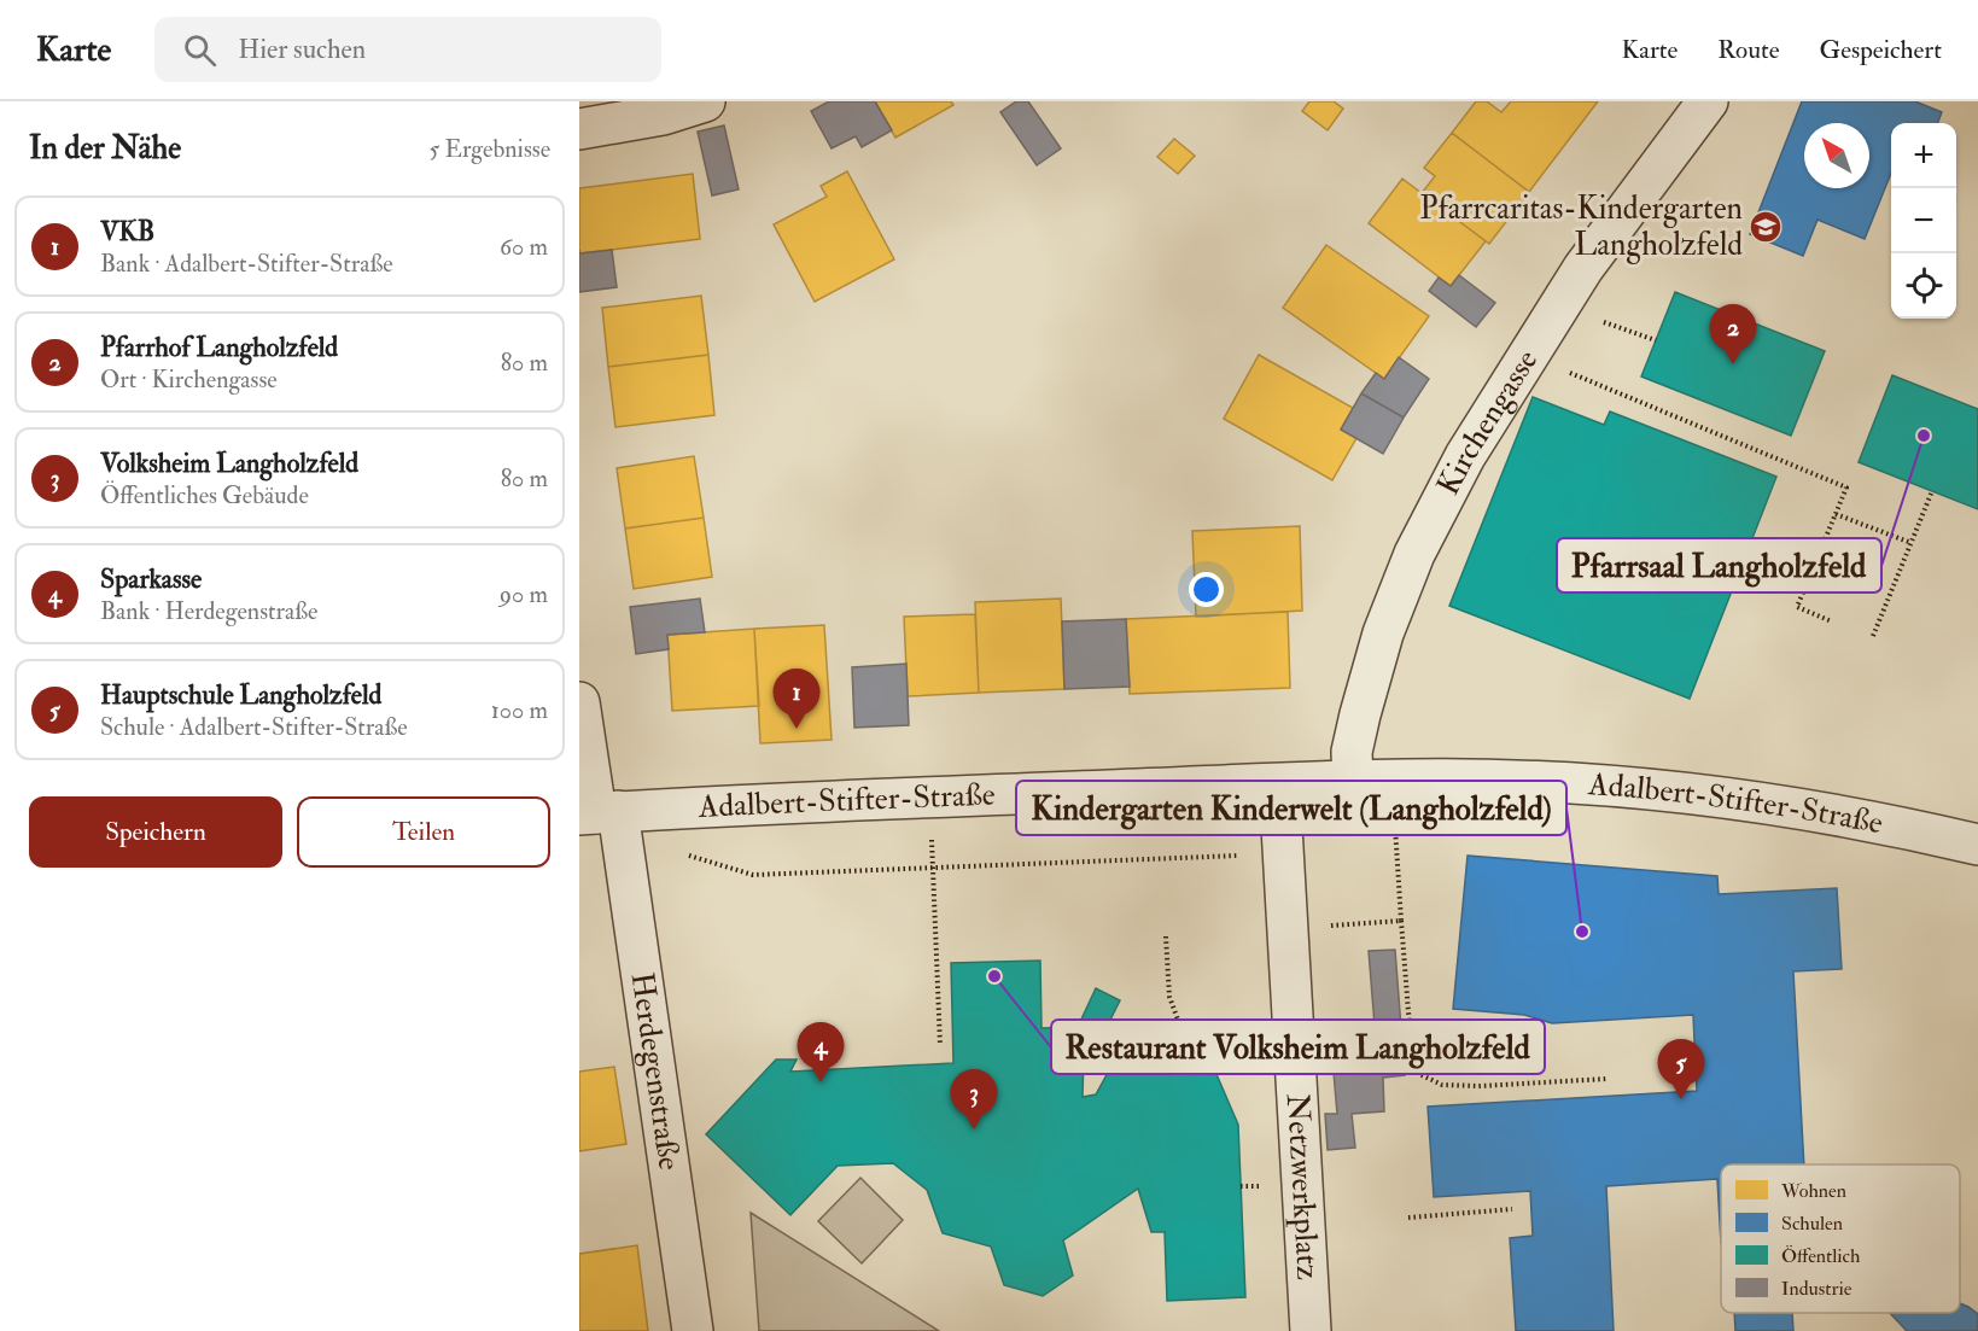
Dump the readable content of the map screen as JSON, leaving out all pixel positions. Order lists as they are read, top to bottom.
{
  "streets": {
    "street": [
      "Kirchengasse",
      "Adalbert-Stifter-Straße",
      "Herdegenstraße",
      "Netzwerkplatz"
    ]
  },
  "crossings": [
    ["Kirchengasse", "Adalbert-Stifter-Straße"],
    ["Adalbert-Stifter-Straße", "Herdegenstraße"],
    ["Adalbert-Stifter-Straße", "Netzwerkplatz"]
  ],
  "places": {
    "school or university": ["Pfarrcaritas-Kindergarten Langholzfeld"],
    "other": ["Pfarrsaal Langholzfeld", "Kindergarten Kinderwelt (Langholzfeld)", "Restaurant Volksheim Langholzfeld"]
  },
  "legend": [
    "Wohnen",
    "Schulen",
    "Öffentlich",
    "Industrie"
  ],
  "north": "top left",
  "page": {
    "header": "Karte",
    "search": "Hier suchen",
    "nav": ["Karte", "Route", "Gespeichert"],
    "heading": ["In der Nähe", "5 Ergebnisse"],
    "map_buttons": ["+", "−"],
    "list": [
      {
        "mark": "1",
        "name": "VKB",
        "note": "Bank · Adalbert-Stifter-Straße",
        "value": "60 m"
      },
      {
        "mark": "2",
        "name": "Pfarrhof Langholzfeld",
        "note": "Ort · Kirchengasse",
        "value": "80 m"
      },
      {
        "mark": "3",
        "name": "Volksheim Langholzfeld",
        "note": "Öffentliches Gebäude",
        "value": "80 m"
      },
      {
        "mark": "4",
        "name": "Sparkasse",
        "note": "Bank · Herdegenstraße",
        "value": "90 m"
      },
      {
        "mark": "5",
        "name": "Hauptschule Langholzfeld",
        "note": "Schule · Adalbert-Stifter-Straße",
        "value": "100 m"
      }
    ],
    "pins": [
      "2",
      "1",
      "4",
      "5",
      "3"
    ],
    "buttons": ["Speichern", "Teilen"]
  }
}
